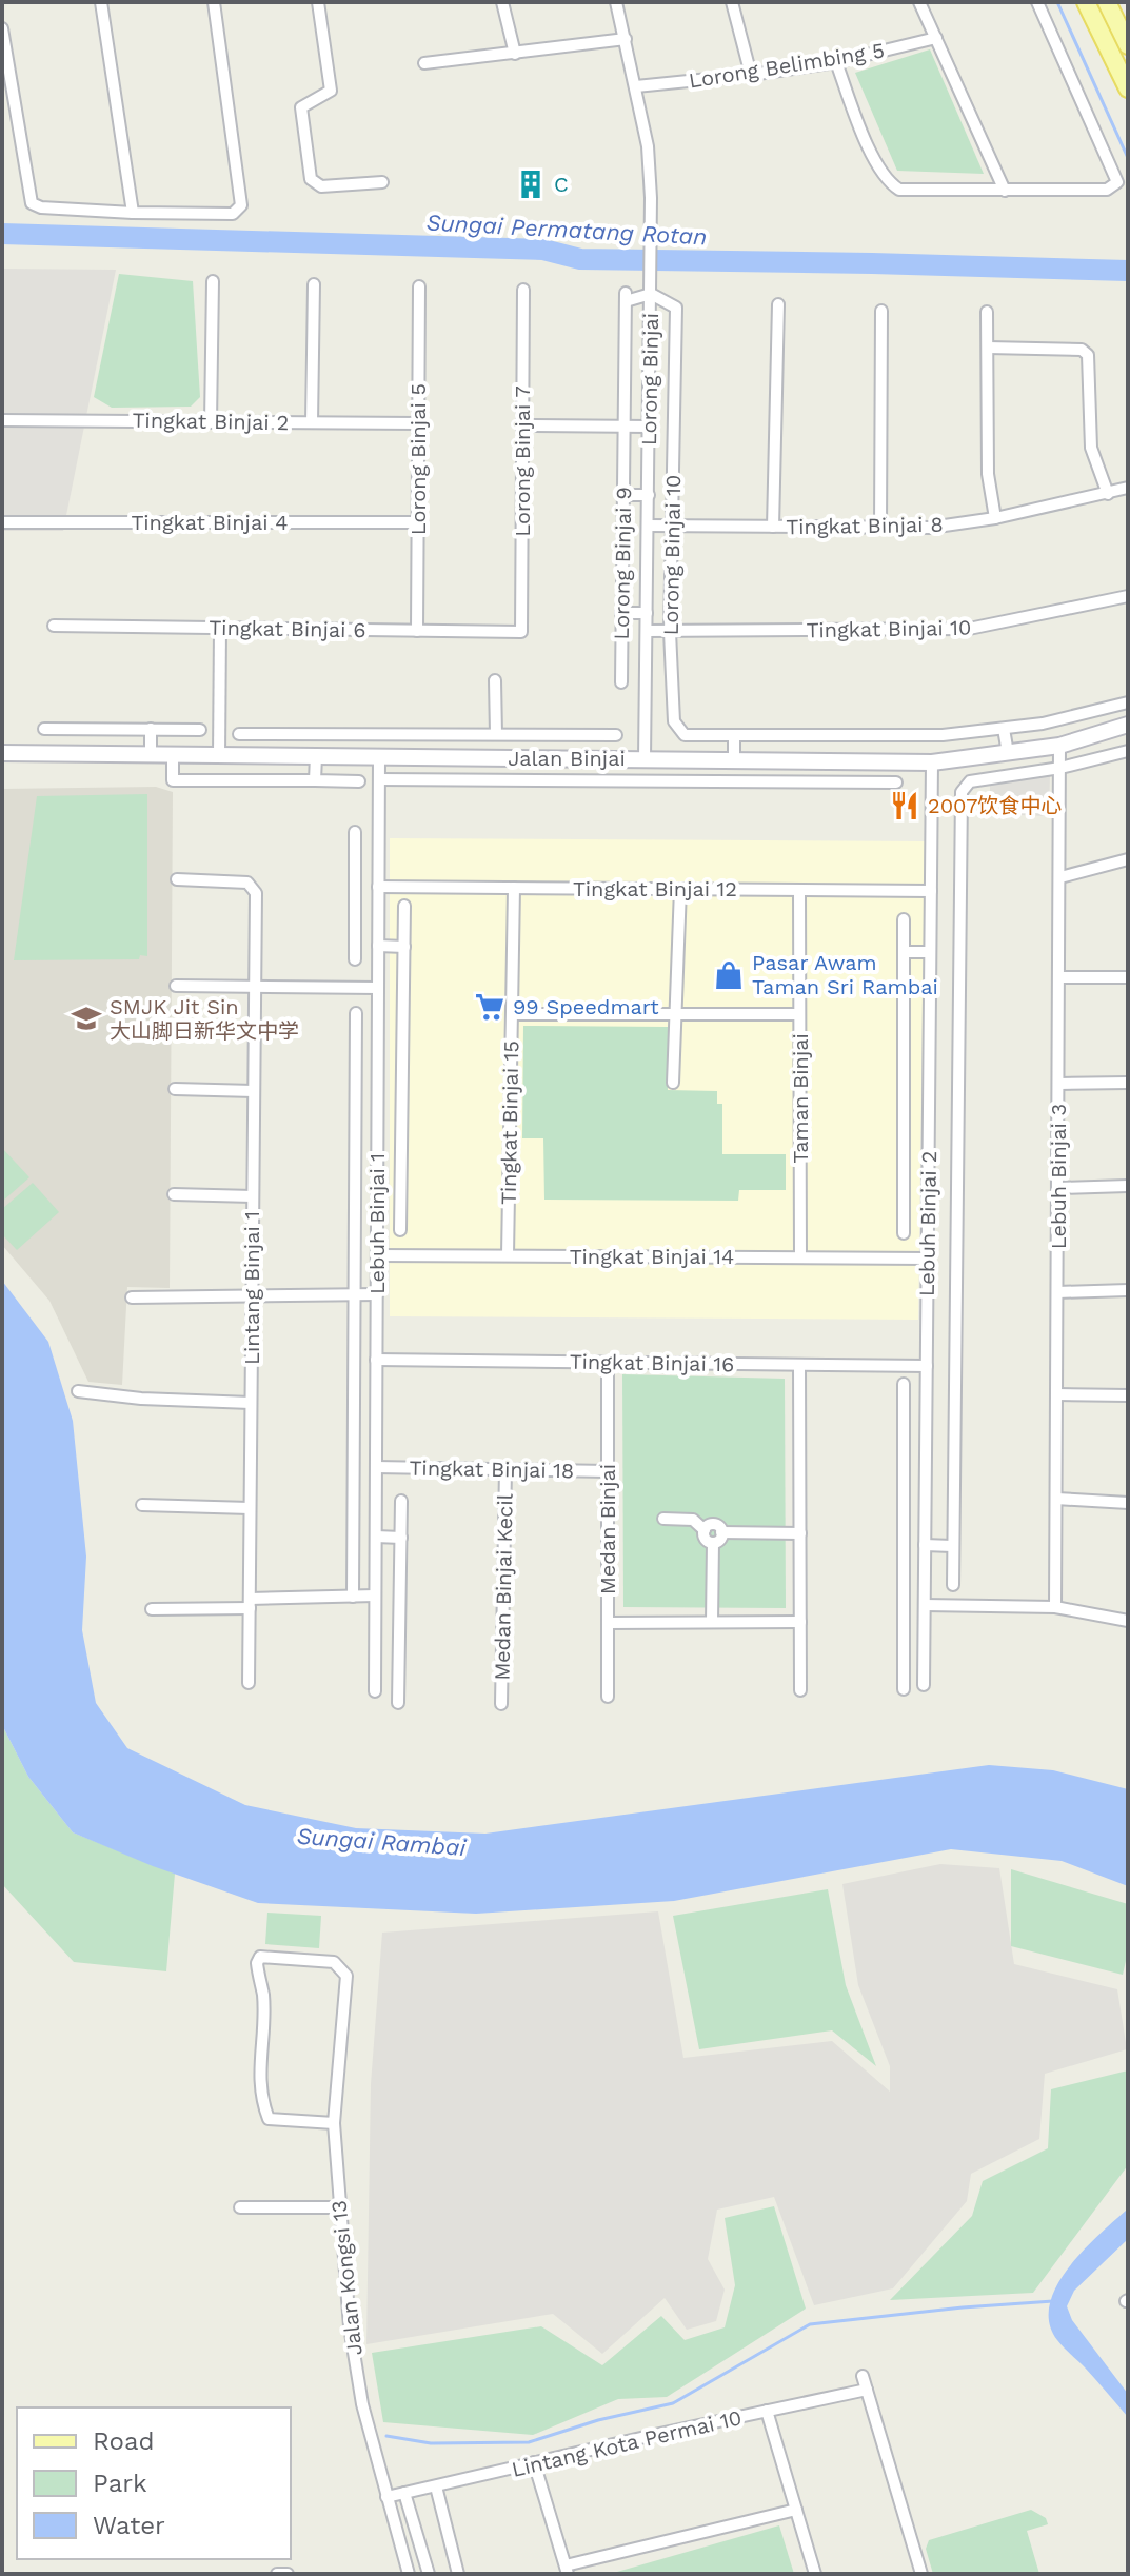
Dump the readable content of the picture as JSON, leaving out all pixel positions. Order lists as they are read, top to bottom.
{
  "streets": {
    "street": [
      "Lorong Belimbing 5",
      "Lorong Binjai",
      "Tingkat Binjai 2",
      "Lorong Binjai 5",
      "Lorong Binjai 7",
      "Tingkat Binjai 4",
      "Tingkat Binjai 8",
      "Lorong Binjai 10",
      "Lorong Binjai 9",
      "Tingkat Binjai 6",
      "Tingkat Binjai 10",
      "Jalan Binjai",
      "Tingkat Binjai 12",
      "Taman Binjai",
      "Tingkat Binjai 15",
      "Lebuh Binjai 3",
      "Lebuh Binjai 1",
      "Lebuh Binjai 2",
      "Tingkat Binjai 14",
      "Lintang Binjai 1",
      "Tingkat Binjai 16",
      "Tingkat Binjai 18",
      "Medan Binjai",
      "Medan Binjai Kecil",
      "Jalan Kongsi 13",
      "Lintang Kota Permai 10"
    ]
  },
  "crossings": [
    ["Lorong Belimbing 5", "Lorong Binjai"],
    ["Lorong Binjai", "Tingkat Binjai 8"],
    ["Lorong Binjai", "Lorong Binjai 10"],
    ["Lorong Binjai", "Lorong Binjai 9"],
    ["Lorong Binjai", "Tingkat Binjai 10"],
    ["Lorong Binjai", "Jalan Binjai"],
    ["Tingkat Binjai 2", "Lorong Binjai 5"],
    ["Lorong Binjai 5", "Tingkat Binjai 4"],
    ["Lorong Binjai 5", "Tingkat Binjai 6"],
    ["Lorong Binjai 7", "Tingkat Binjai 6"],
    ["Tingkat Binjai 8", "Lorong Binjai 10"],
    ["Lorong Binjai 10", "Lorong Binjai 9"],
    ["Lorong Binjai 10", "Tingkat Binjai 10"],
    ["Jalan Binjai", "Lebuh Binjai 3"],
    ["Jalan Binjai", "Lebuh Binjai 1"],
    ["Jalan Binjai", "Lebuh Binjai 2"],
    ["Tingkat Binjai 12", "Taman Binjai"],
    ["Tingkat Binjai 12", "Tingkat Binjai 15"],
    ["Tingkat Binjai 12", "Lebuh Binjai 1"],
    ["Tingkat Binjai 12", "Lebuh Binjai 2"],
    ["Taman Binjai", "Tingkat Binjai 14"],
    ["Tingkat Binjai 15", "Tingkat Binjai 14"],
    ["Lebuh Binjai 3", "Lebuh Binjai 2"],
    ["Lebuh Binjai 1", "Tingkat Binjai 14"],
    ["Lebuh Binjai 1", "Tingkat Binjai 16"],
    ["Lebuh Binjai 1", "Tingkat Binjai 18"],
    ["Lebuh Binjai 2", "Tingkat Binjai 14"],
    ["Lebuh Binjai 2", "Tingkat Binjai 16"],
    ["Tingkat Binjai 16", "Medan Binjai"],
    ["Tingkat Binjai 18", "Medan Binjai"],
    ["Tingkat Binjai 18", "Medan Binjai Kecil"],
    ["Jalan Kongsi 13", "Lintang Kota Permai 10"]
  ],
  "water": ["Sungai Permatang Rotan", "Sungai Rambai"],
  "places": {
    "building": ["C"],
    "restaurant": ["2007饮食中心"],
    "shop": ["Pasar Awam Taman Sri Rambai"],
    "supermarket": ["99 Speedmart"],
    "school or university": ["SMJK Jit Sin 大山脚日新华文中学"]
  },
  "legend": ["Road", "Park", "Water"]
}
